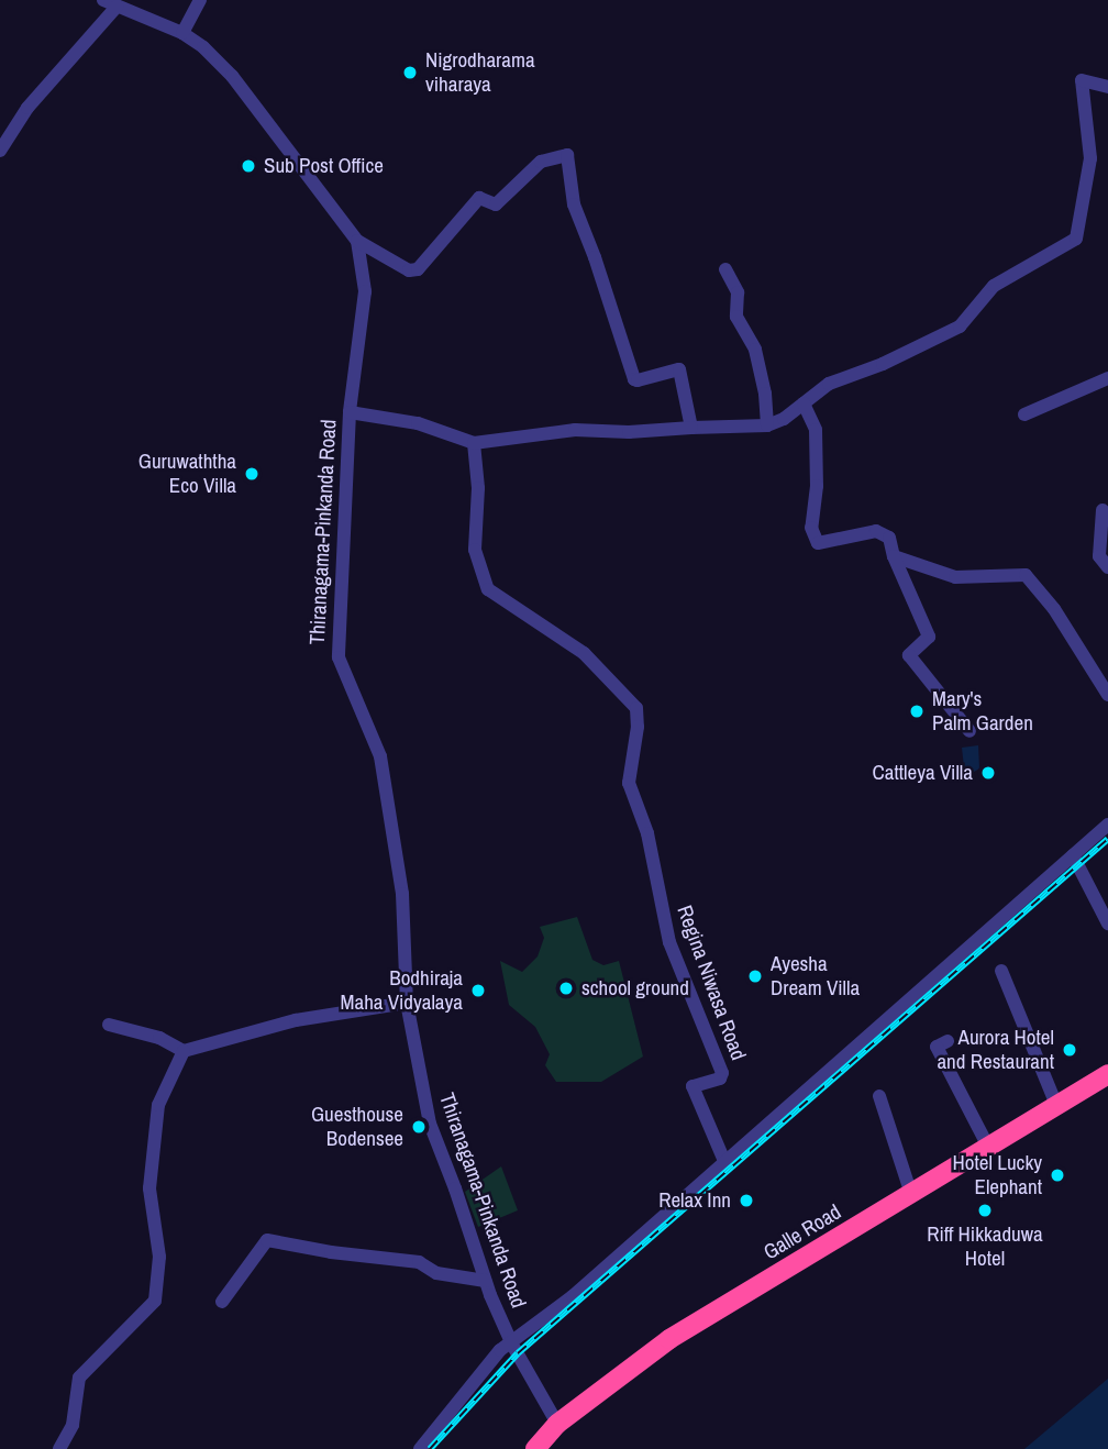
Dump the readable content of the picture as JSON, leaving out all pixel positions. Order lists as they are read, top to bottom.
{
  "streets": {
    "highway": ["Galle Road"],
    "street": ["Thiranagama-Pinkanda Road", "Regina Niwasa Road"]
  },
  "crossings": [
    ["Thiranagama-Pinkanda Road", "Galle Road"]
  ],
  "places": [
    "Nigrodharama viharaya",
    "Sub Post Office",
    "Guruwaththa Eco Villa",
    "Mary's Palm Garden",
    "Cattleya Villa",
    "Ayesha Dream Villa",
    "school ground",
    "Bodhiraja Maha Vidyalaya",
    "Aurora Hotel and Restaurant",
    "Guesthouse Bodensee",
    "Hotel Lucky Elephant",
    "Relax Inn",
    "Riff Hikkaduwa Hotel"
  ]
}
